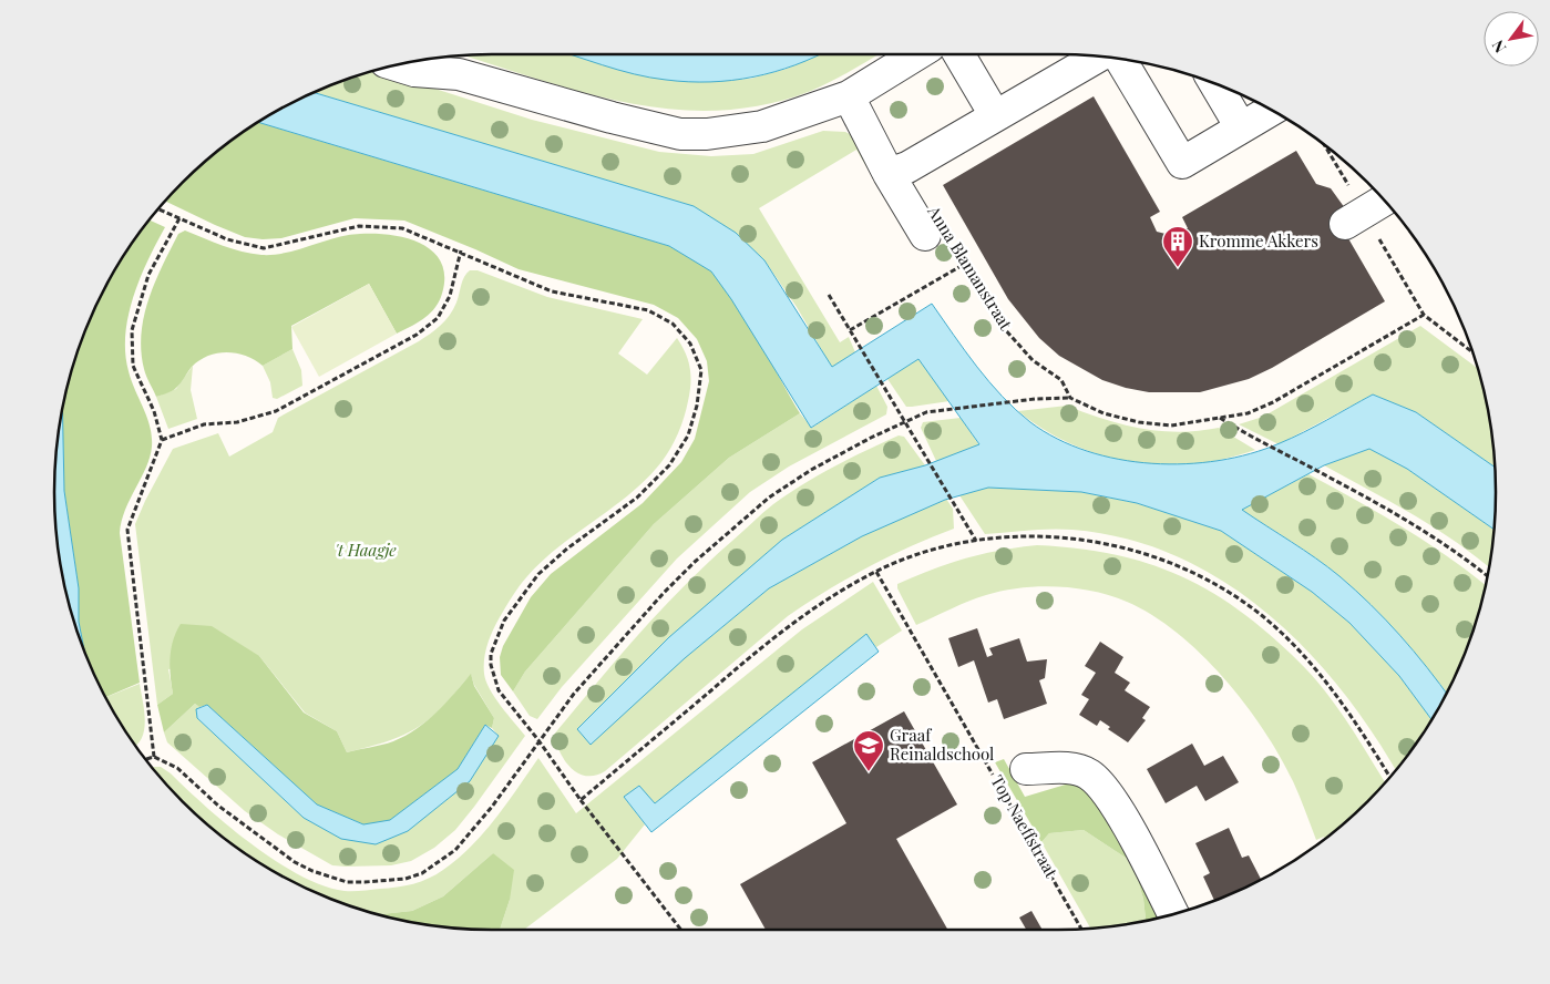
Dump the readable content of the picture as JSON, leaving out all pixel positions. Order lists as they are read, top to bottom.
{
  "streets": {
    "street": ["Anna Blamanstraat", "Top Naeffstraat"]
  },
  "parks": ["'t Haagje"],
  "places": {
    "building": ["Kromme Akkers"],
    "school or university": ["Graaf Reinaldschool"]
  },
  "north": "bottom left"
}
